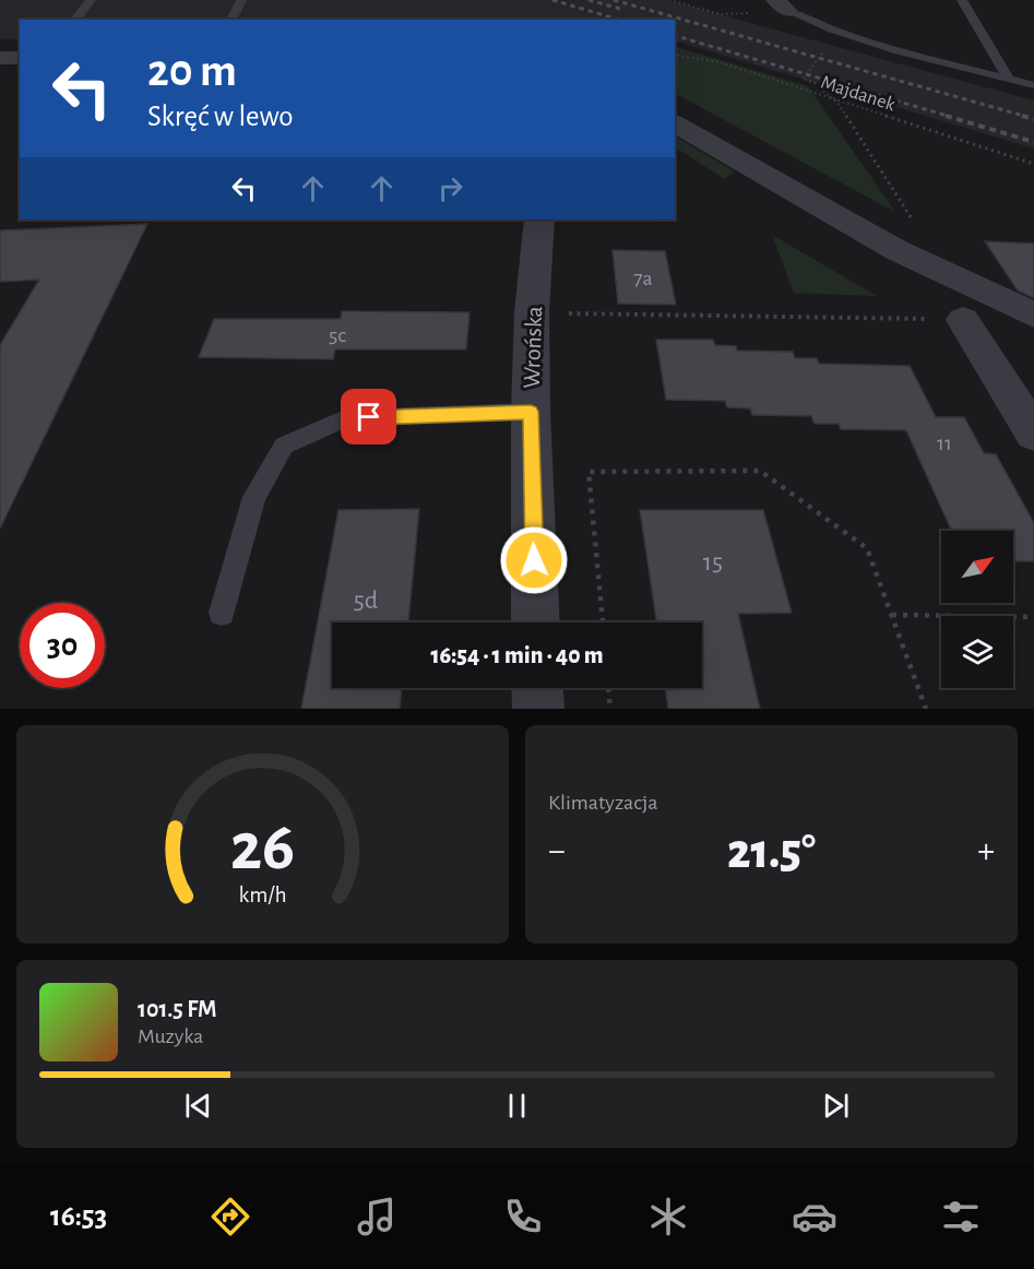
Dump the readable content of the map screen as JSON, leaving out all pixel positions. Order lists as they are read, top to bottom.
{
  "streets": {
    "street": ["Wrońska"],
    "path": ["Majdanek"]
  },
  "house_numbers": [
    "7a",
    "5c",
    "11",
    "15",
    "5d"
  ],
  "north": "top right",
  "page": {
    "turn": ["20 m", "Skręć w lewo"],
    "limit": "30",
    "trip": "16:54 · 1 min · 40 m",
    "tile": "Klimatyzacja",
    "heat": ["−", "21.5°", "+"],
    "song": ["101.5 FM", "Muzyka"],
    "tabs": "16:53",
    "gauge": ["26", "km/h"]
  }
}
